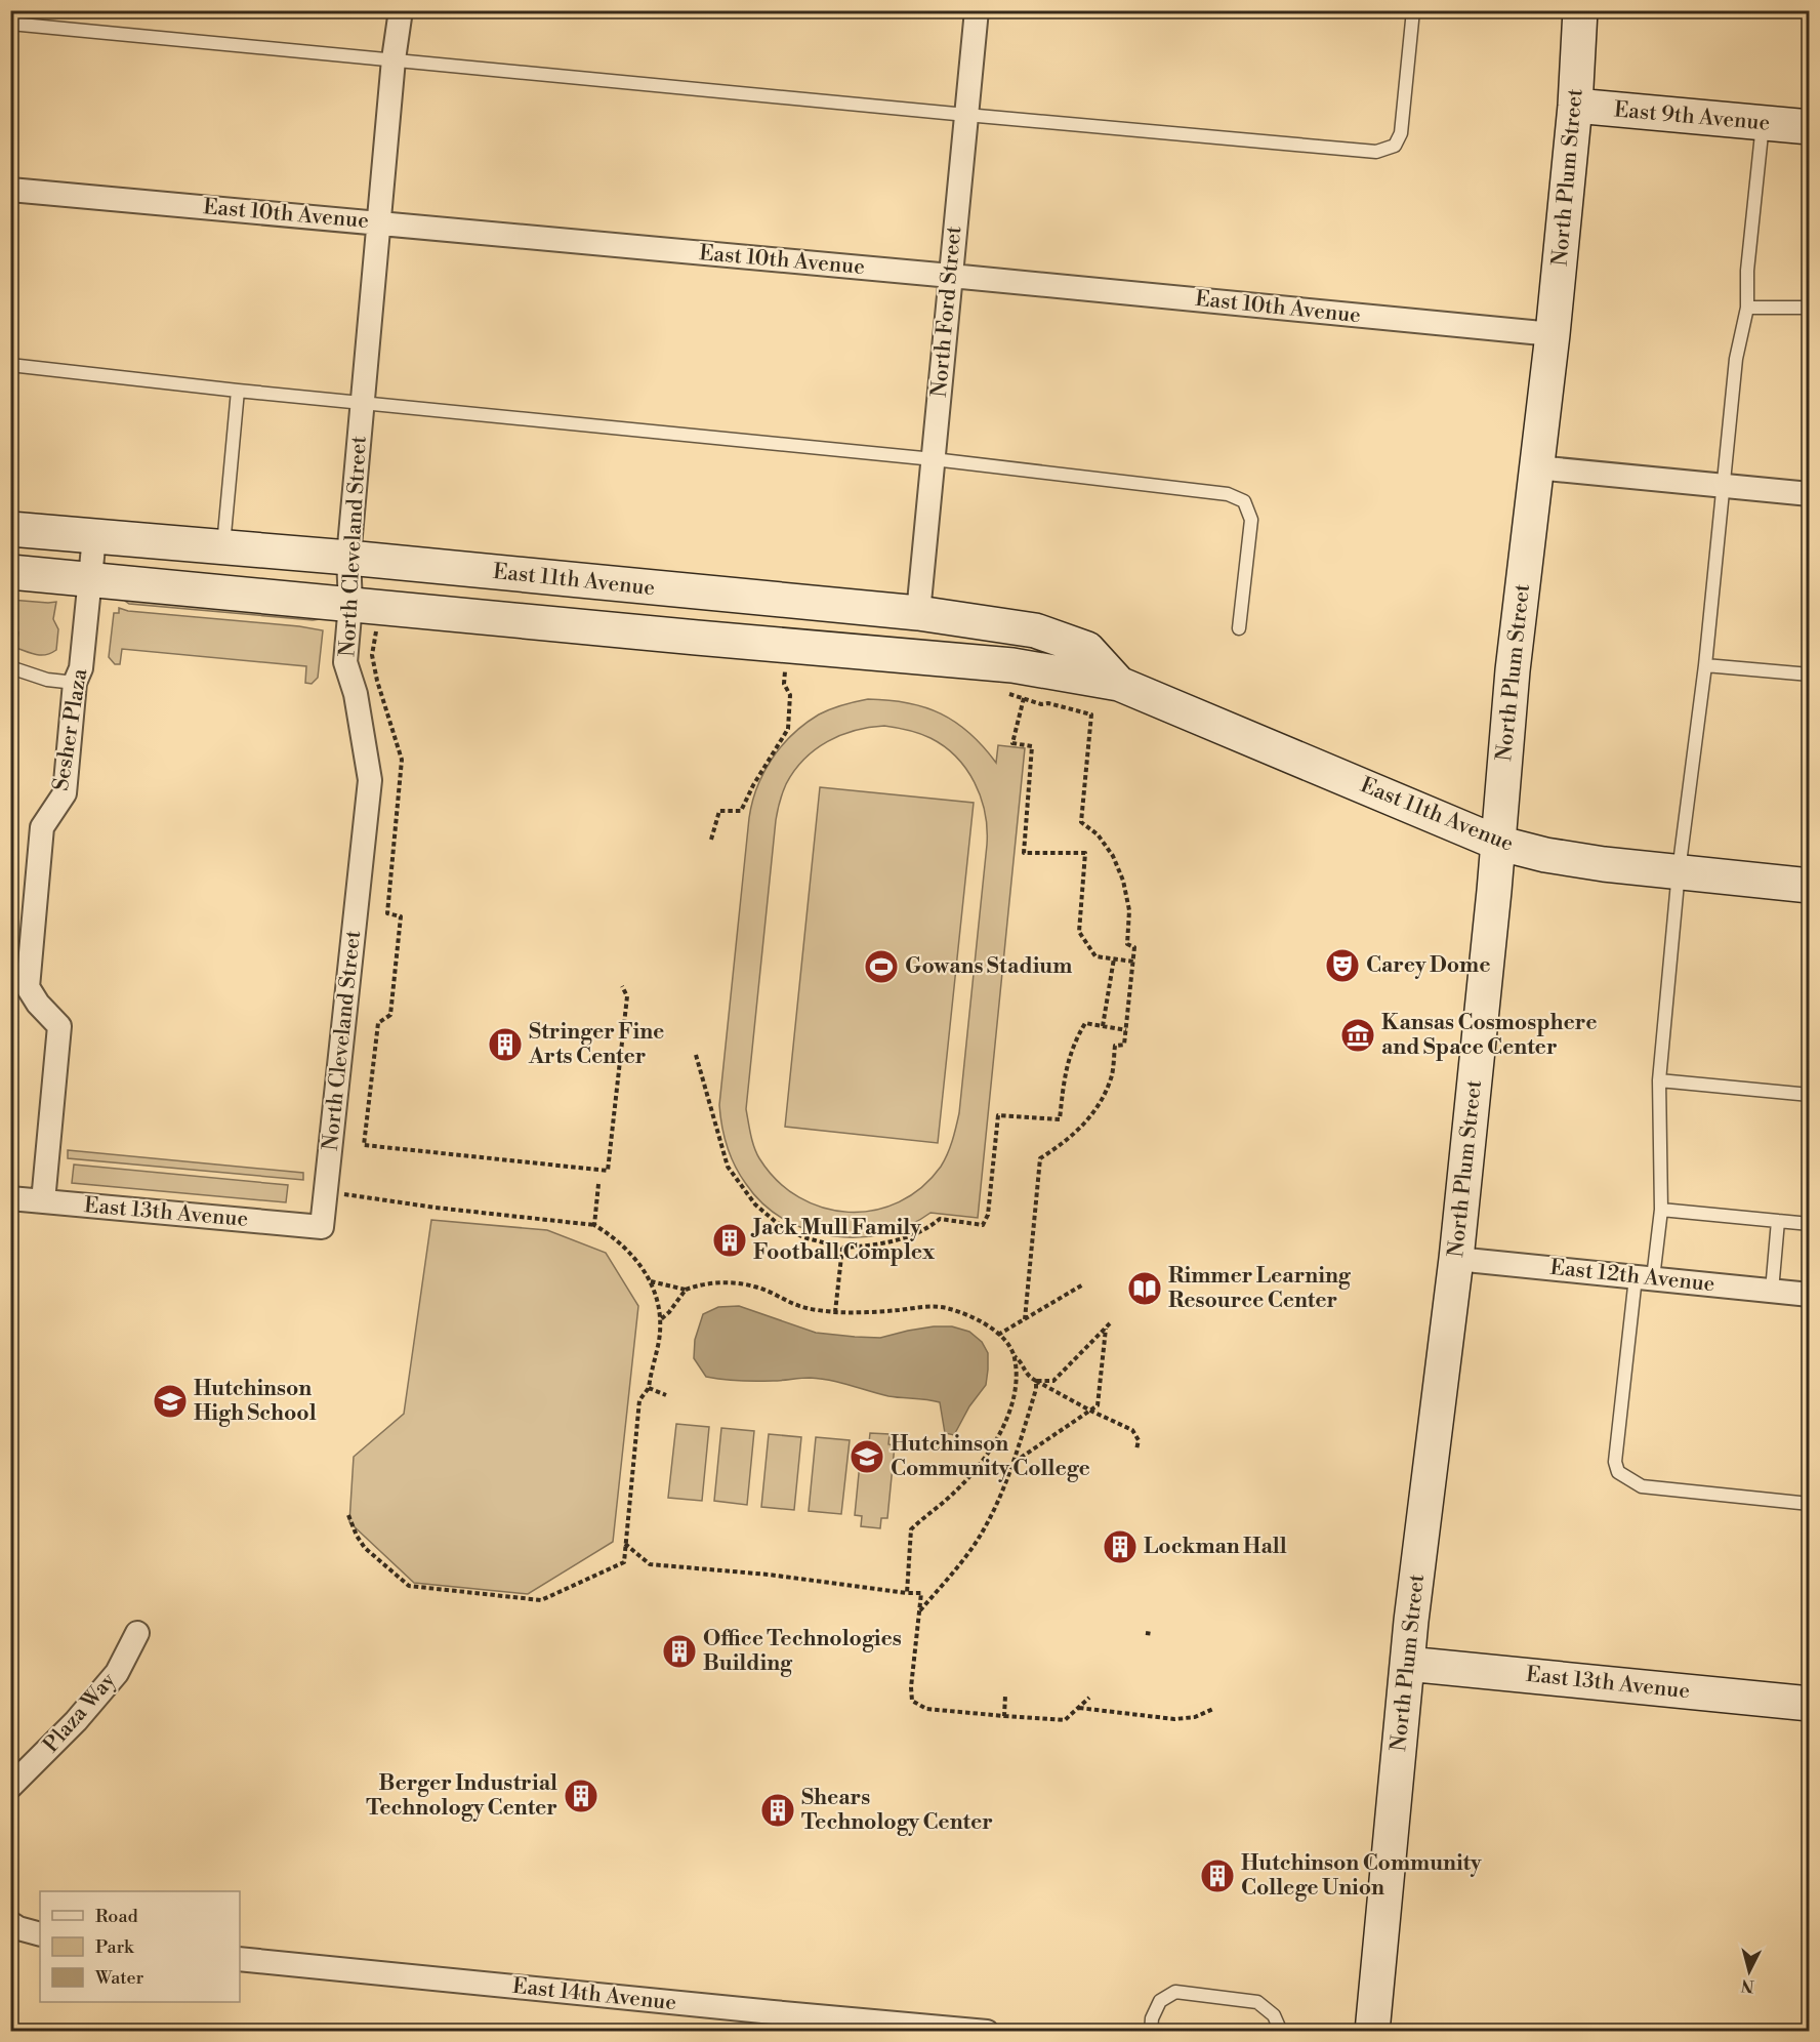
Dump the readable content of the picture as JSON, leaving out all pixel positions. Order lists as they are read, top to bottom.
{
  "streets": {
    "street": [
      "East 9th Avenue",
      "North Plum Street",
      "East 10th Avenue",
      "North Ford Street",
      "North Cleveland Street",
      "East 11th Avenue",
      "Sesher Plaza",
      "East 13th Avenue",
      "East 12th Avenue",
      "Plaza Way",
      "East 14th Avenue"
    ]
  },
  "crossings": [
    ["East 9th Avenue", "North Plum Street"],
    ["North Plum Street", "East 10th Avenue"],
    ["North Plum Street", "East 11th Avenue"],
    ["North Plum Street", "East 13th Avenue"],
    ["North Plum Street", "East 12th Avenue"],
    ["East 10th Avenue", "North Ford Street"],
    ["East 10th Avenue", "North Cleveland Street"],
    ["North Ford Street", "East 11th Avenue"],
    ["North Cleveland Street", "East 11th Avenue"],
    ["North Cleveland Street", "East 13th Avenue"],
    ["East 11th Avenue", "Sesher Plaza"],
    ["Sesher Plaza", "East 13th Avenue"]
  ],
  "places": {
    "theatre": ["Carey Dome"],
    "sports": ["Gowans Stadium"],
    "museum": ["Kansas Cosmosphere and Space Center"],
    "building": [
      "Stringer Fine Arts Center",
      "Jack Mull Family Football Complex",
      "Lockman Hall",
      "Office Technologies Building",
      "Berger Industrial Technology Center",
      "Shears Technology Center",
      "Hutchinson Community College Union"
    ],
    "library": ["Rimmer Learning Resource Center"],
    "school or university": ["Hutchinson High School", "Hutchinson Community College"]
  },
  "legend": ["Road", "Park", "Water"],
  "north": "bottom"
}
